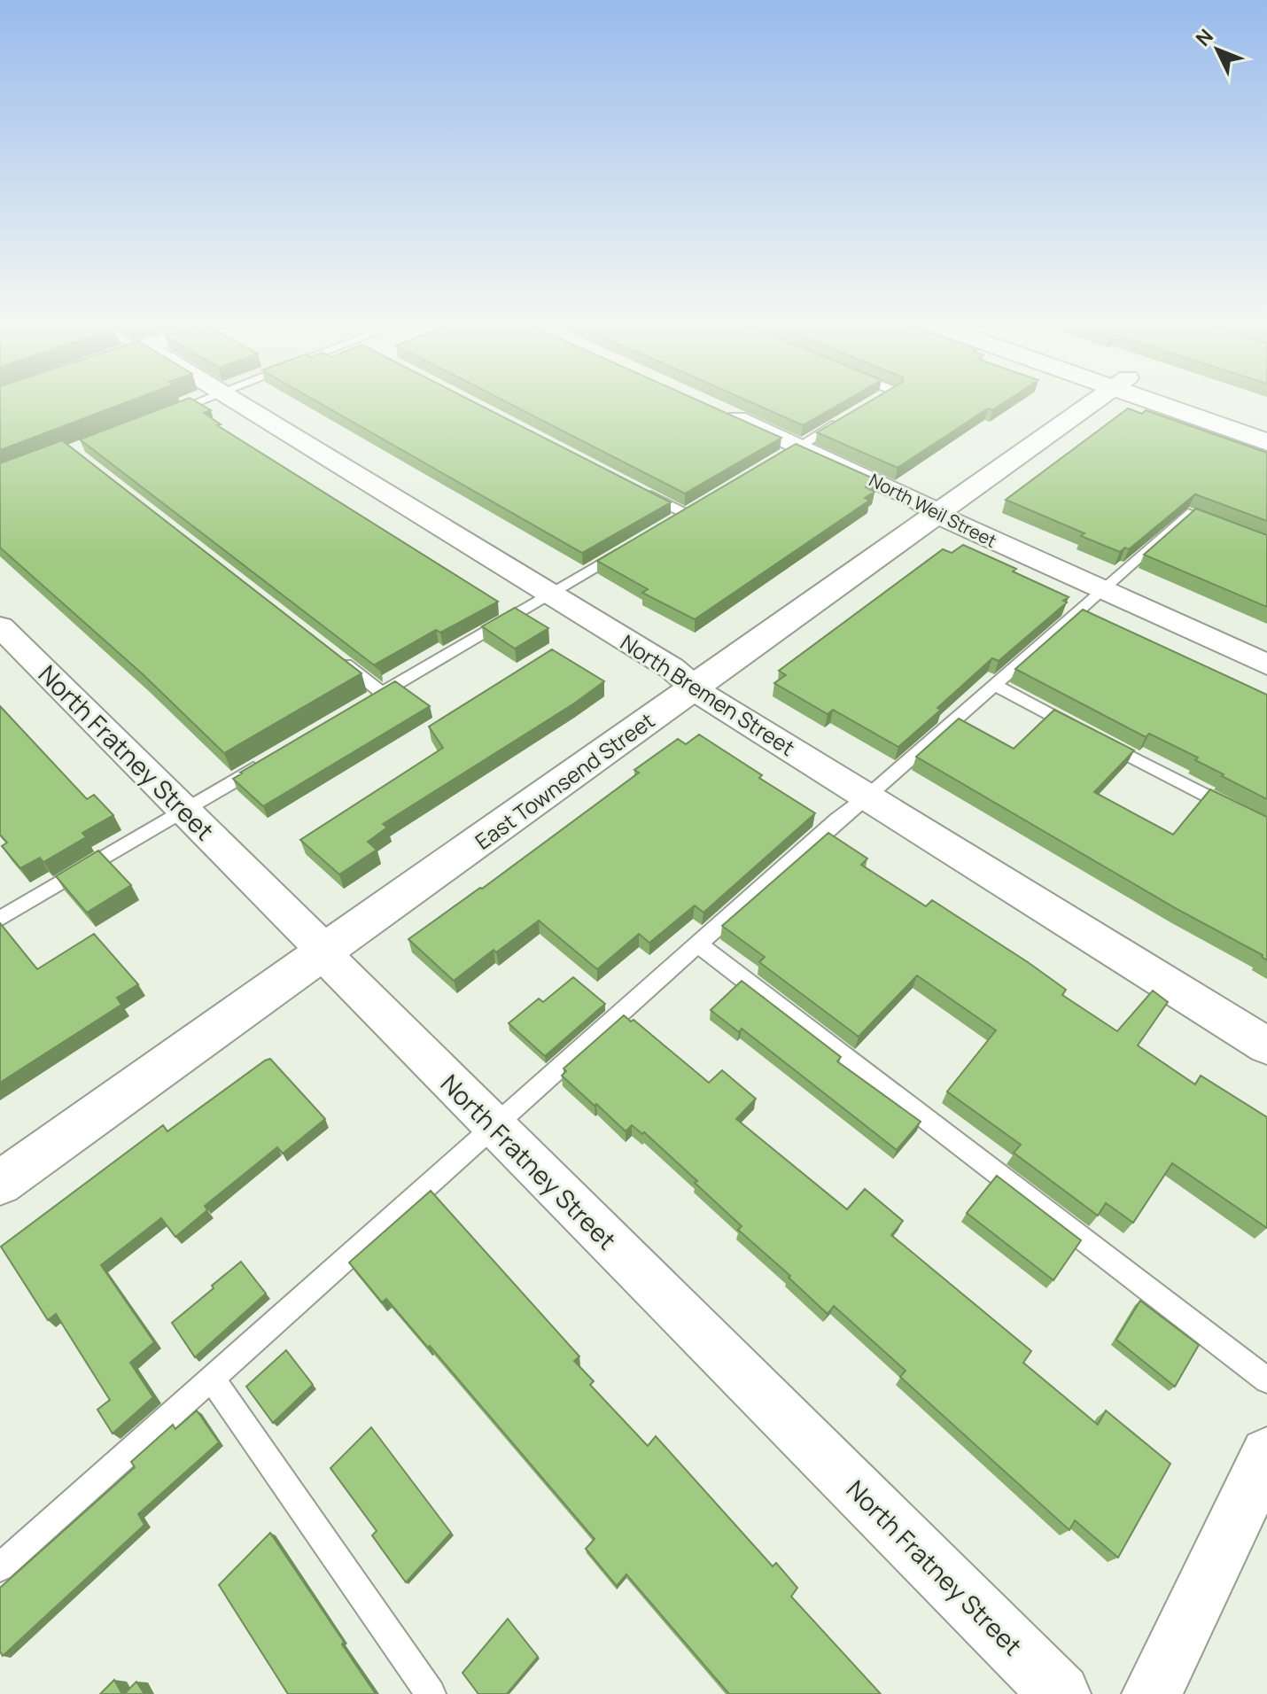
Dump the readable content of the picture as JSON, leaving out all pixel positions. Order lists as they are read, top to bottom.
{
  "streets": {
    "street": [
      "North Weil Street",
      "North Bremen Street",
      "North Fratney Street",
      "East Townsend Street"
    ]
  },
  "crossings": [
    ["North Weil Street", "East Townsend Street"],
    ["North Bremen Street", "East Townsend Street"],
    ["North Fratney Street", "East Townsend Street"]
  ],
  "north": "top left"
}
